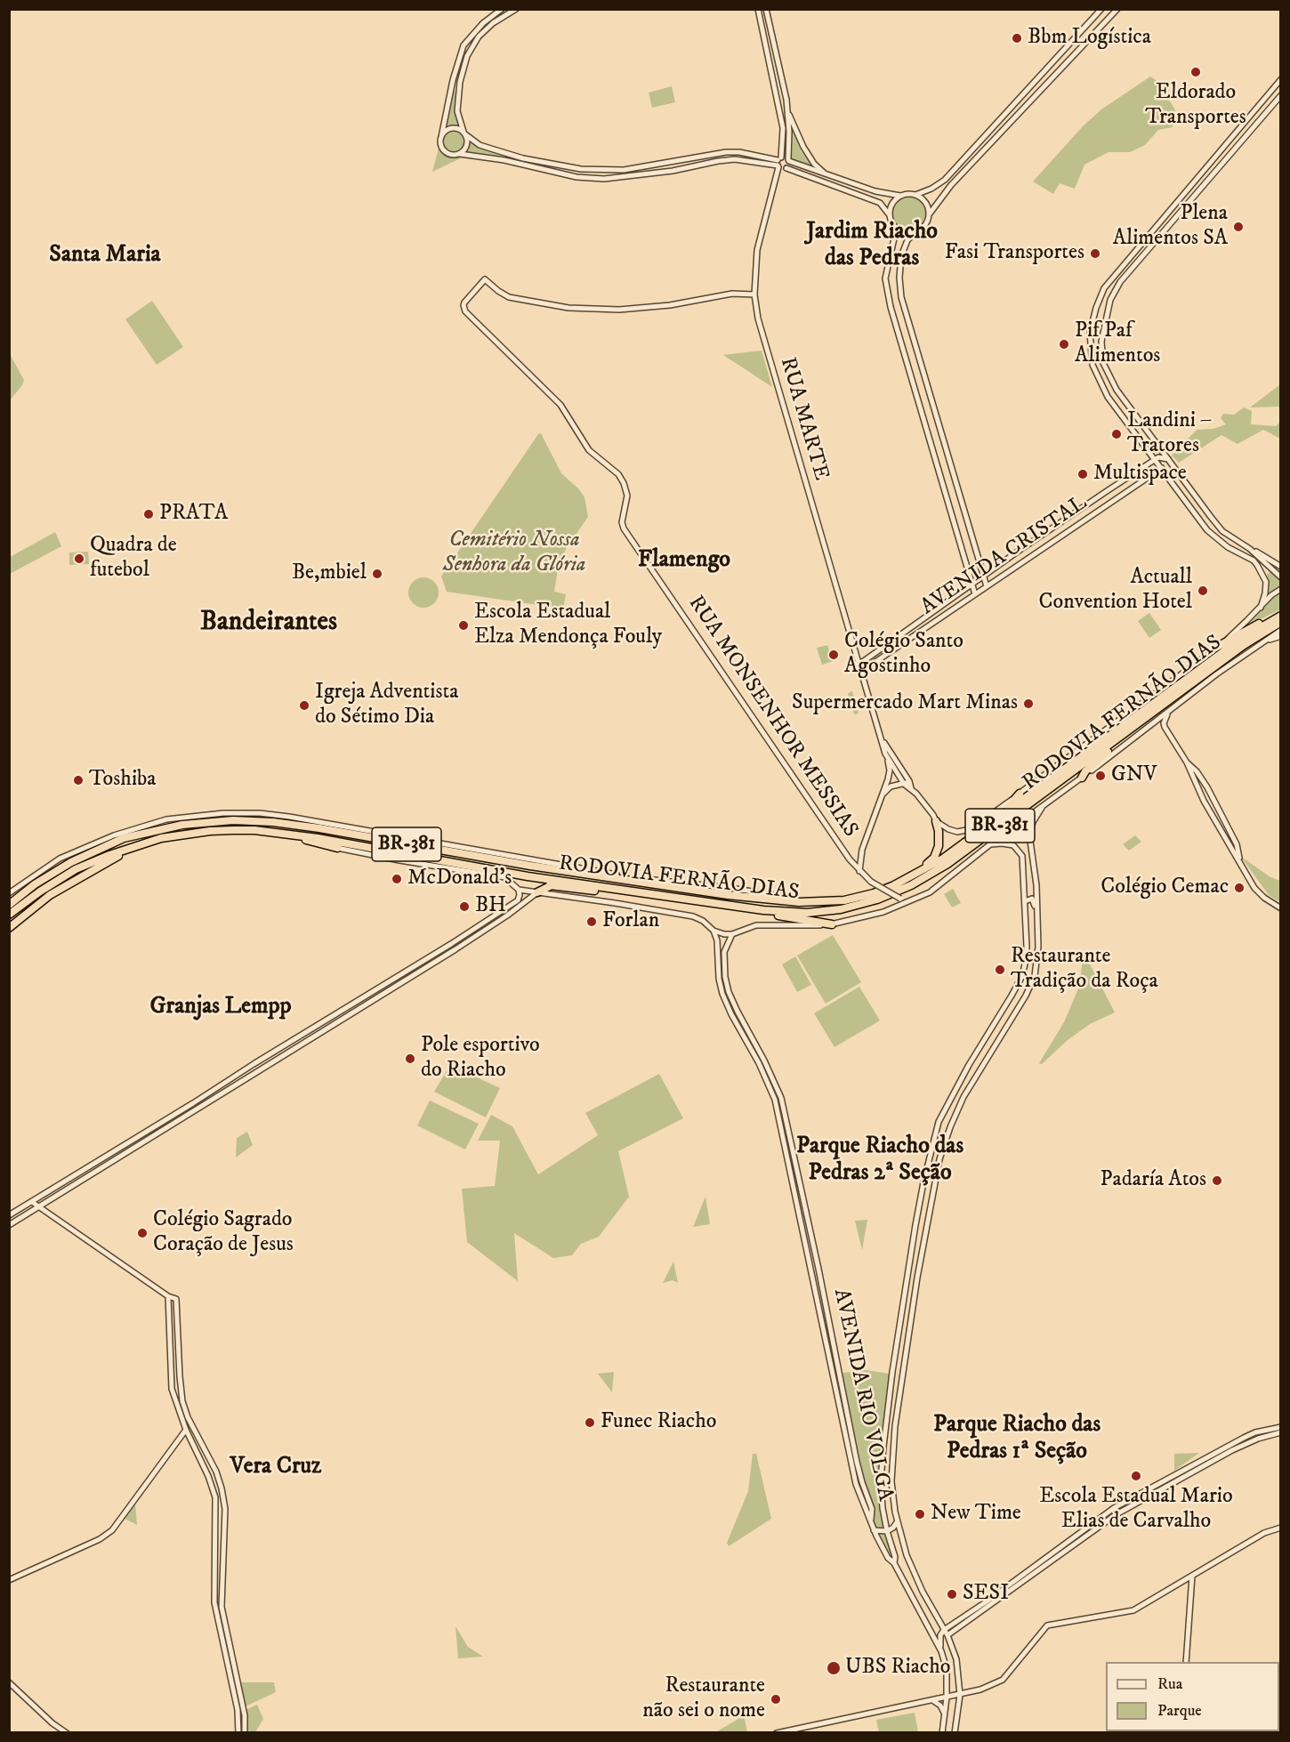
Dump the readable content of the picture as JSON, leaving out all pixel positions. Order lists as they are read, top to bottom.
{
  "streets": {
    "highway": ["RODOVIA FERNÃO DIAS", "BR-381"],
    "street": [
      "RUA MARTE",
      "AVENIDA CRISTAL",
      "RUA MONSENHOR MESSIAS",
      "AVENIDA RIO VOLGA"
    ]
  },
  "crossings": [
    ["RUA MARTE", "AVENIDA CRISTAL"],
    ["RUA MARTE", "RUA MONSENHOR MESSIAS"],
    ["RODOVIA FERNÃO DIAS", "RUA MONSENHOR MESSIAS"],
    ["RODOVIA FERNÃO DIAS", "BR-381"],
    ["RODOVIA FERNÃO DIAS", "AVENIDA RIO VOLGA"],
    ["RUA MONSENHOR MESSIAS", "BR-381"]
  ],
  "districts": [
    "Jardim Riacho das Pedras",
    "Santa Maria",
    "Flamengo",
    "Bandeirantes",
    "Granjas Lempp",
    "Parque Riacho das Pedras 2ª Seção",
    "Parque Riacho das Pedras 1ª Seção",
    "Vera Cruz"
  ],
  "parks": ["Cemitério Nossa Senhora da Glória"],
  "places": [
    "Bbm Logística",
    "Eldorado Transportes",
    "Plena Alimentos SA",
    "Fasi Transportes",
    "Pif Paf Alimentos",
    "Landini – Tratores",
    "Multispace",
    "PRATA",
    "Quadra de futebol",
    "Be,mbiel",
    "Actuall Convention Hotel",
    "Escola Estadual Elza Mendonça Fouly",
    "Colégio Santo Agostinho",
    "Supermercado Mart Minas",
    "Igreja Adventista do Sétimo Dia",
    "GNV",
    "Toshiba",
    "McDonald's",
    "Colégio Cemac",
    "BH",
    "Forlan",
    "Restaurante Tradição da Roça",
    "Pole esportivo do Riacho",
    "Padaría Atos",
    "Colégio Sagrado Coração de Jesus",
    "Funec Riacho",
    "Escola Estadual Mario Elias de Carvalho",
    "New Time",
    "SESI",
    "UBS Riacho",
    "Restaurante não sei o nome"
  ],
  "legend": ["Rua", "Parque"]
}
